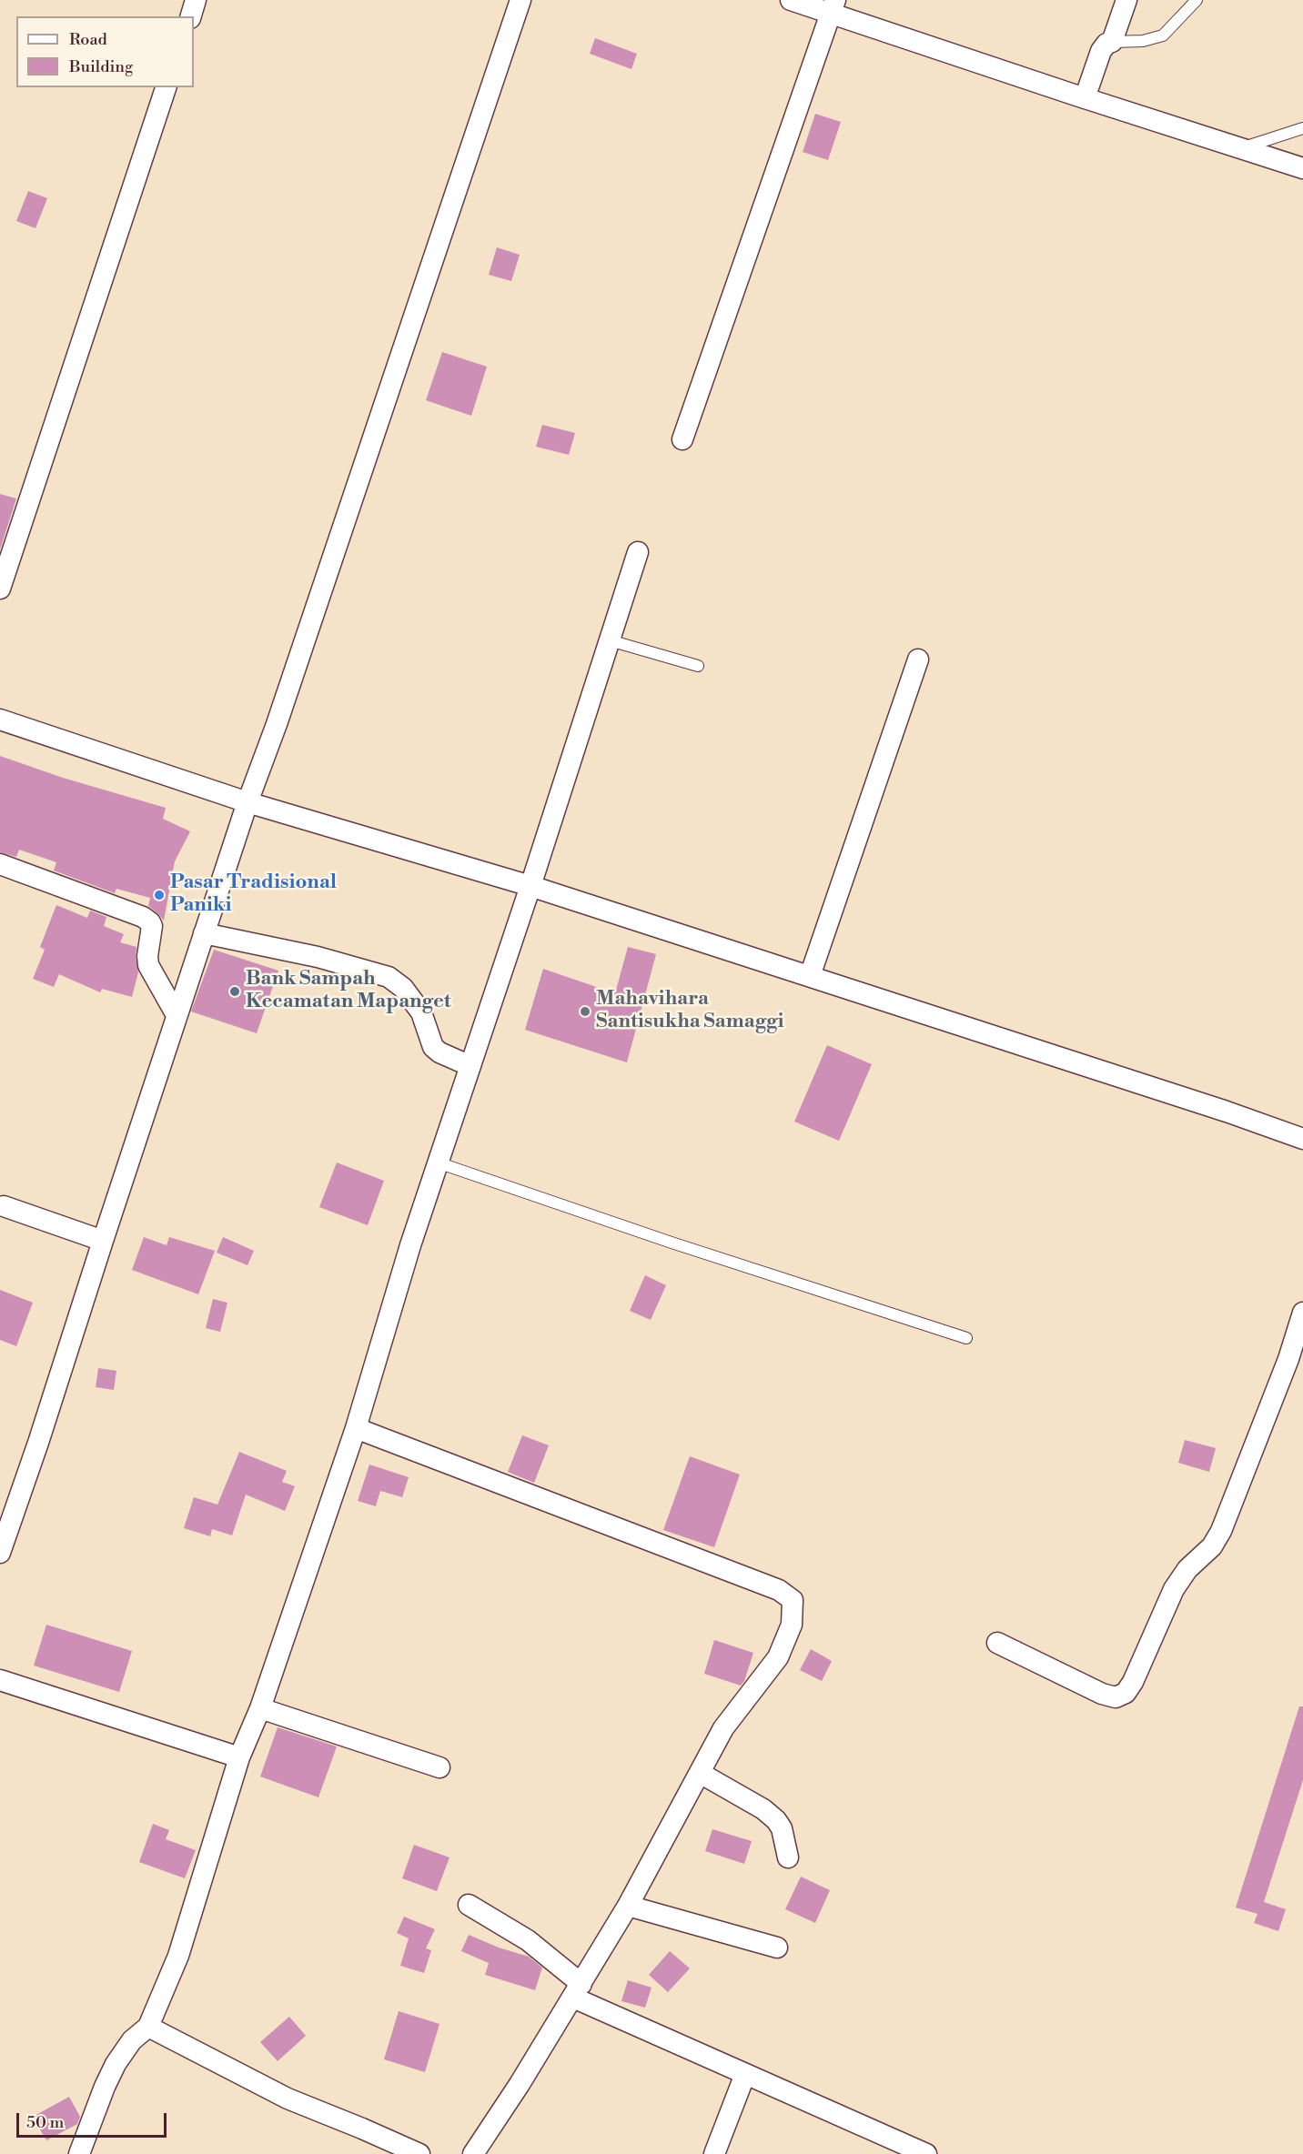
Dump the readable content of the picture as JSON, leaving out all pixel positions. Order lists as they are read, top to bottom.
{
  "places": ["Pasar Tradisional Paniki", "Bank Sampah Kecamatan Mapanget", "Mahavihara Santisukha Samaggi"],
  "legend": ["Road", "Building"],
  "scale_bar": "50 m"
}
